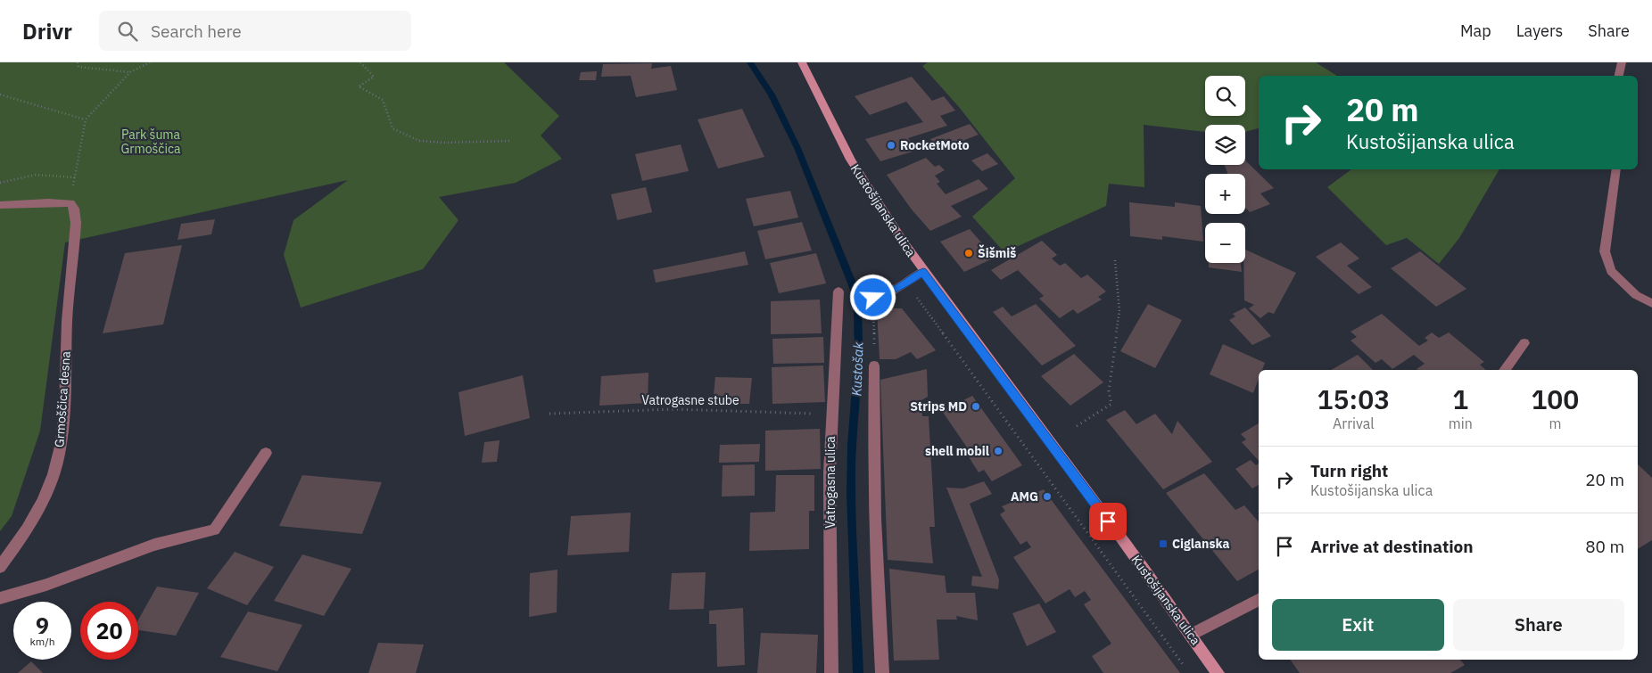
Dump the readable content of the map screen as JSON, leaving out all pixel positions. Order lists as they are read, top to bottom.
{
  "streets": {
    "street": ["Kustošijanska ulica", "Grmoščica desna", "Vatrogasna ulica"],
    "path": ["Vatrogasne stube"]
  },
  "crossings": [
    ["Vatrogasne stube", "Vatrogasna ulica"]
  ],
  "water": ["Kustošak"],
  "parks": ["Park šuma Grmoščica"],
  "places": {
    "other": [
      "RocketMoto",
      "Šišmiš",
      "Strips MD",
      "shell mobil",
      "AMG"
    ],
    "transit": ["Ciglanska"]
  },
  "page": {
    "header": "Drivr",
    "search": "Search here",
    "nav": ["Map", "Layers", "Share"],
    "map_buttons": ["+", "−"],
    "turn": ["20 m", "Kustošijanska ulica"],
    "eta": [
      "15:03",
      "Arrival",
      "1",
      "min",
      "100",
      "m"
    ],
    "list": [
      {
        "name": "Turn right",
        "note": "Kustošijanska ulica",
        "value": "20 m"
      },
      {
        "name": "Arrive at destination",
        "value": "80 m"
      }
    ],
    "buttons": ["Exit", "Share"],
    "speed": "9 km/h",
    "limit": "20"
  }
}
